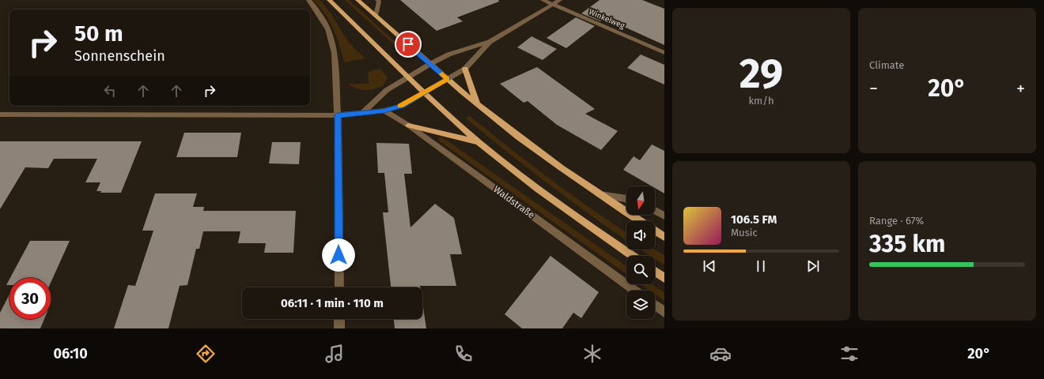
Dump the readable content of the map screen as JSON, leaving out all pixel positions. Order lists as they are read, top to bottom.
{
  "streets": {
    "street": ["Winkelweg", "Waldstraße"]
  },
  "north": "bottom",
  "page": {
    "tile": [
      ["29", "km/h"],
      "Climate",
      ["Range · 67%", "335 km"]
    ],
    "turn": ["50 m", "Sonnenschein"],
    "heat": ["−", "20°", "+"],
    "song": ["106.5 FM", "Music"],
    "limit": "30",
    "trip": "06:11 · 1 min · 110 m",
    "tabs": ["06:10", "20°"]
  }
}
